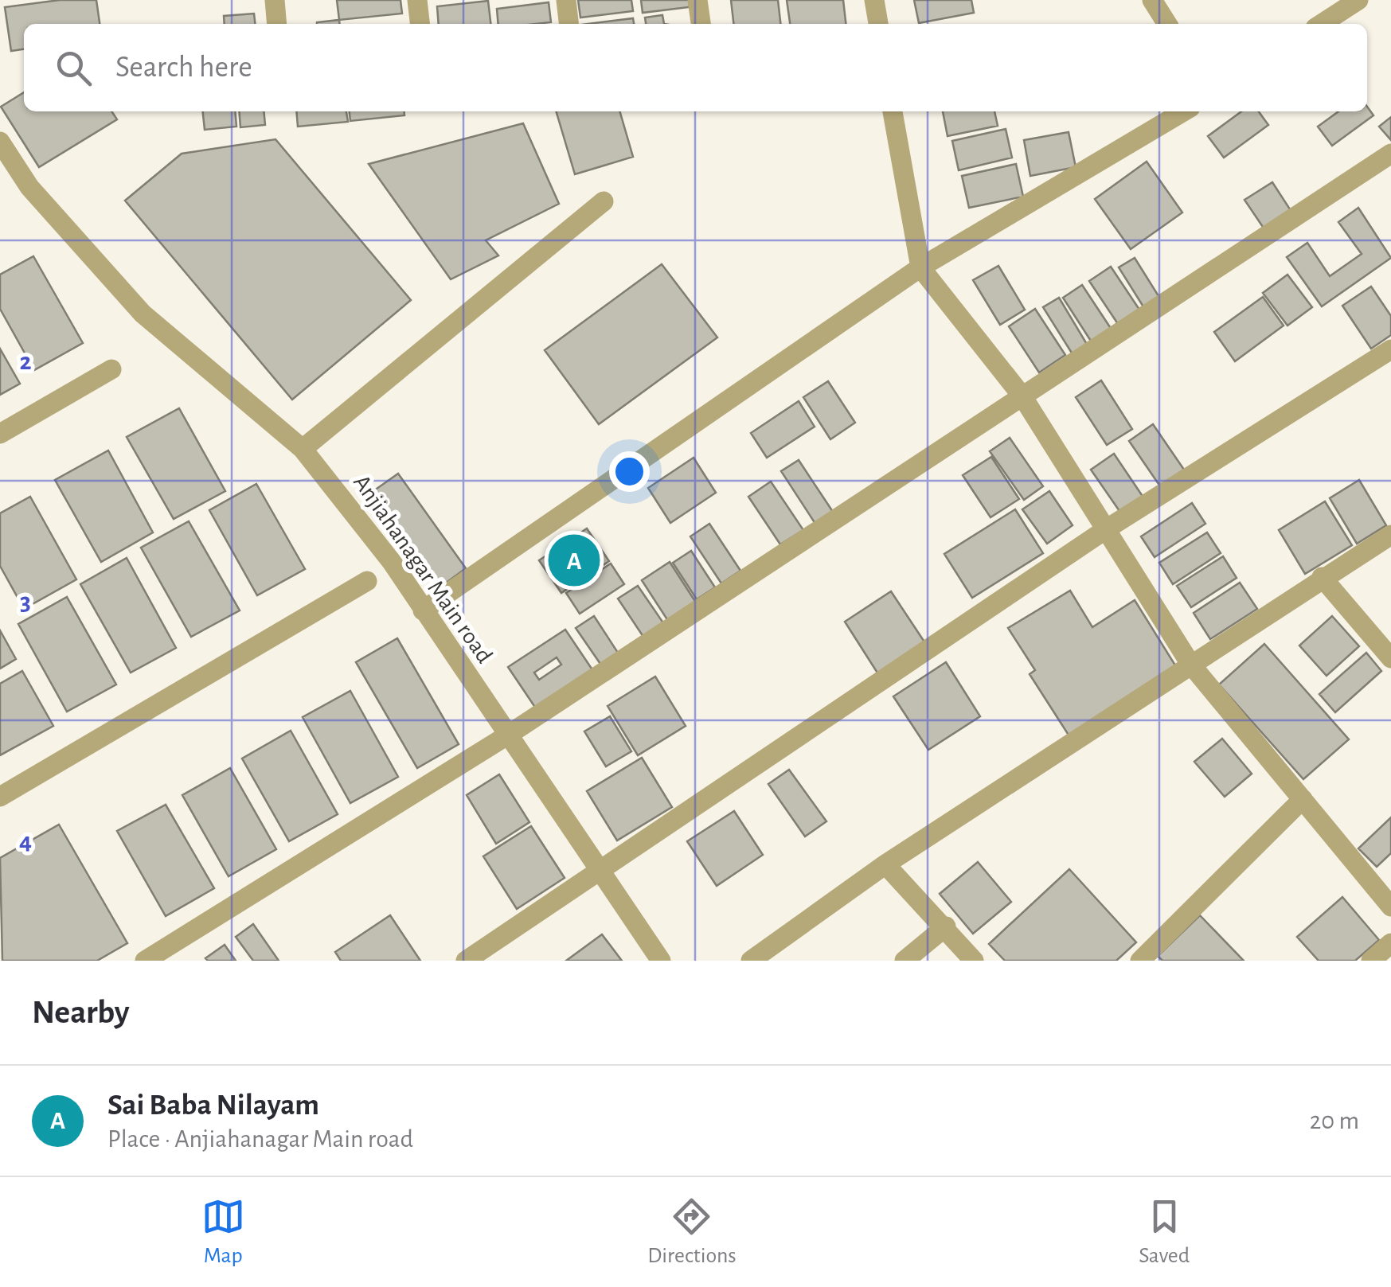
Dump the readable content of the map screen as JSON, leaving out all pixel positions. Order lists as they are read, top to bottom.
{
  "streets": {
    "street": ["Anjiahanagar Main road"]
  },
  "page": {
    "search": "Search here",
    "pins": "A",
    "heading": "Nearby",
    "list": [
      {
        "mark": "A",
        "name": "Sai Baba Nilayam",
        "note": "Place · Anjiahanagar Main road",
        "value": "20 m"
      }
    ],
    "nav": ["Map", "Directions", "Saved"]
  },
  "grid": {
    "rows": ["2", "3", "4"]
  }
}
